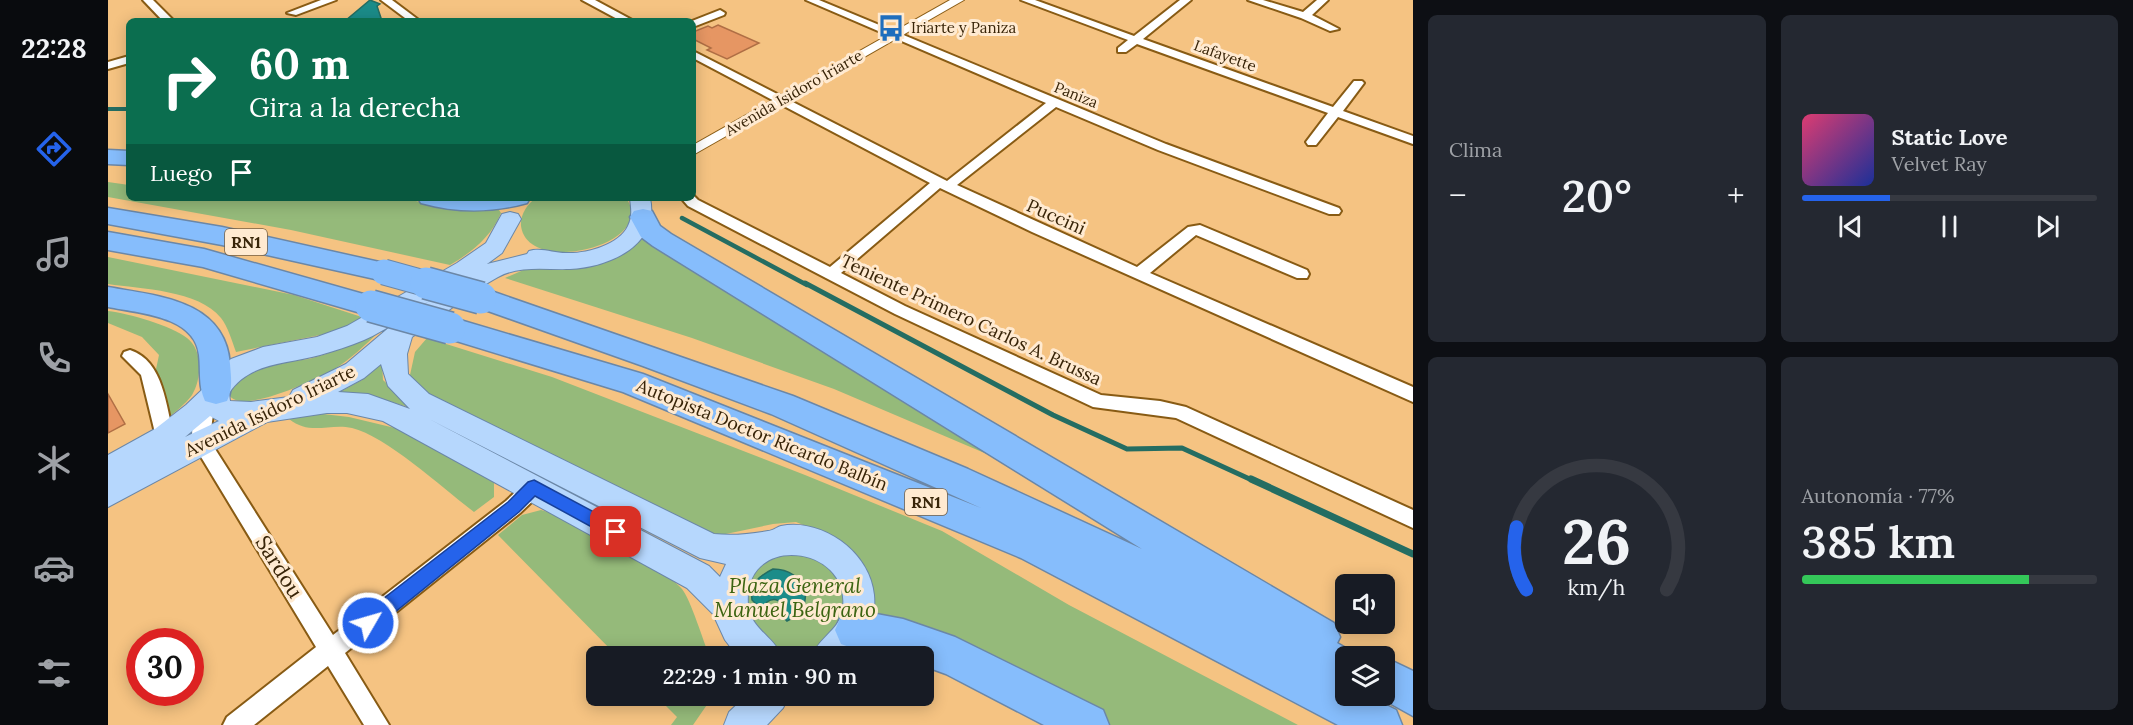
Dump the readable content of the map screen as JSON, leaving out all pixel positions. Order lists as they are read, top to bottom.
{
  "streets": {
    "highway": ["RN1", "Autopista Doctor Ricardo Balbín"],
    "main road": ["Avenida Isidoro Iriarte"],
    "street": [
      "Lafayette",
      "Paniza",
      "Puccini",
      "Teniente Primero Carlos A. Brussa",
      "Sardou"
    ]
  },
  "crossings": [
    ["Avenida Isidoro Iriarte", "Paniza"],
    ["Avenida Isidoro Iriarte", "Puccini"],
    ["Avenida Isidoro Iriarte", "Sardou"]
  ],
  "parks": ["Plaza General Manuel Belgrano"],
  "places": {
    "bus stop": ["Iriarte y Paniza"]
  },
  "page": {
    "tabs": "22:28",
    "tile": [
      "Clima",
      ["Autonomía · 77%", "385 km"]
    ],
    "turn": ["60 m", "Gira a la derecha"],
    "song": ["Static Love", "Velvet Ray"],
    "then": "Luego",
    "heat": ["−", "20°", "+"],
    "limit": "30",
    "trip": "22:29 · 1 min · 90 m",
    "gauge": ["26", "km/h"]
  }
}
